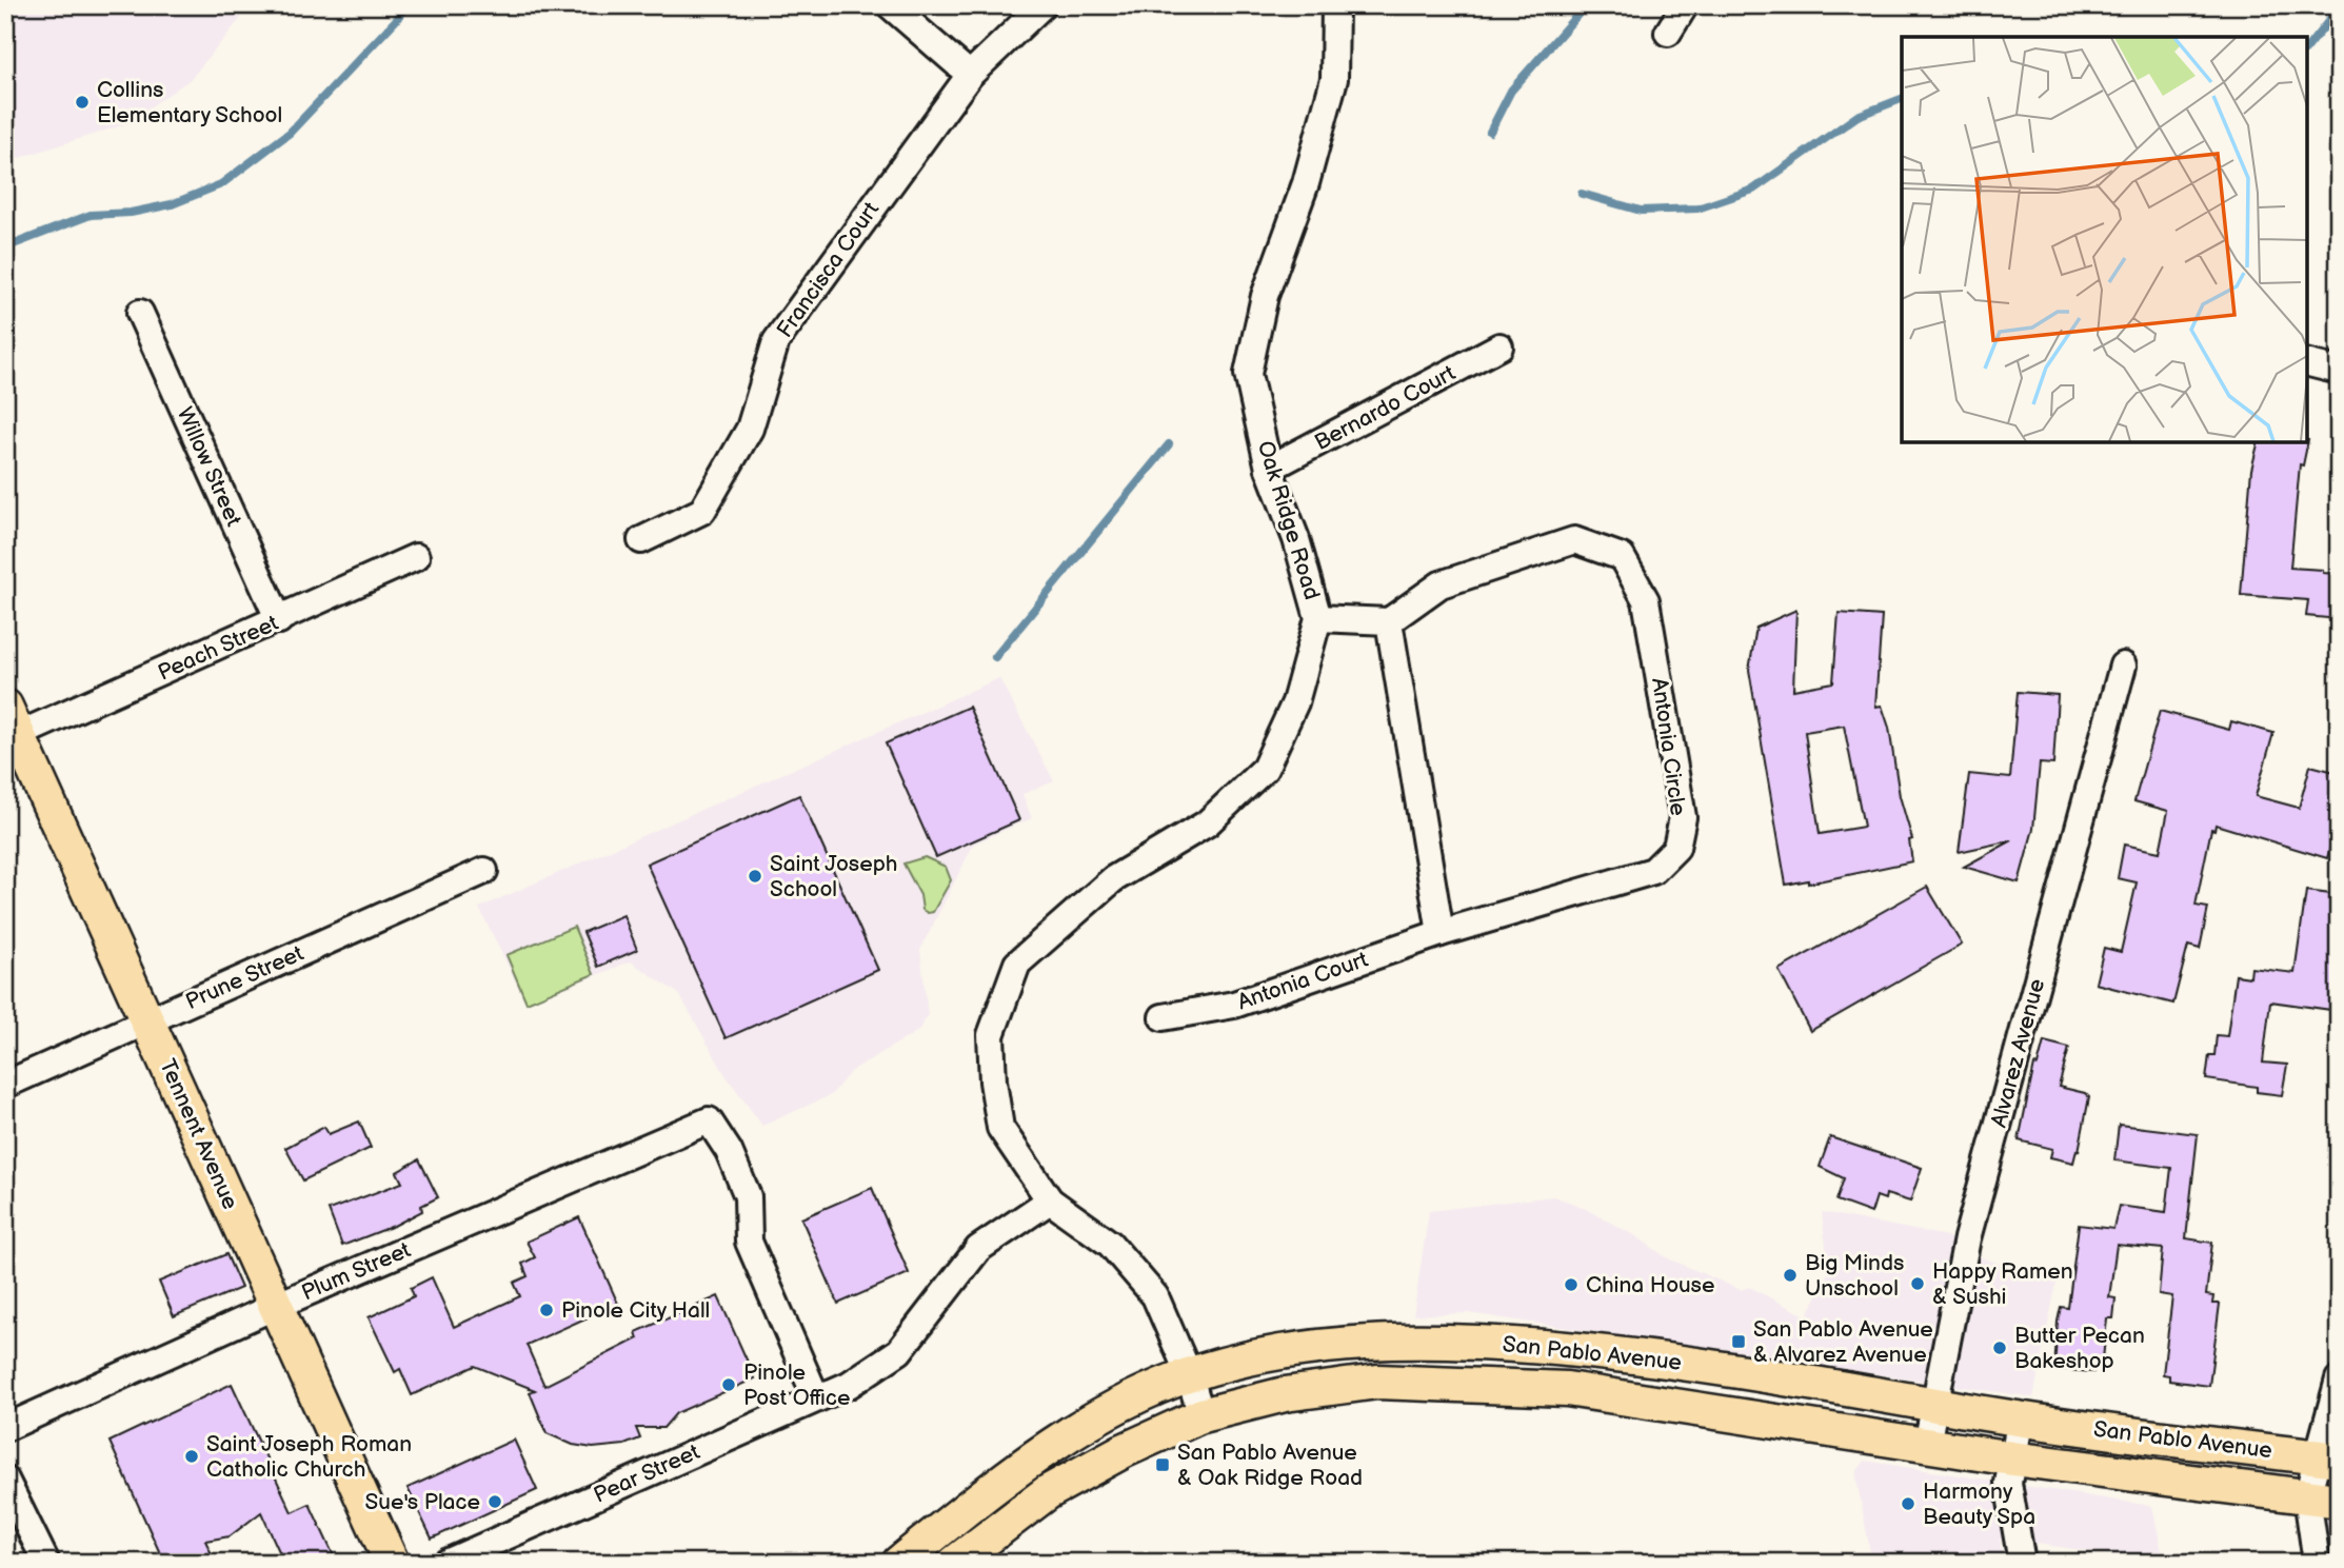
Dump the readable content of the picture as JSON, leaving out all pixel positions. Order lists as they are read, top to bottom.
{
  "streets": {
    "main road": ["Tennent Avenue", "San Pablo Avenue"],
    "street": [
      "Francisca Court",
      "Bernardo Court",
      "Willow Street",
      "Oak Ridge Road",
      "Peach Street",
      "Antonia Circle",
      "Prune Street",
      "Antonia Court",
      "Alvarez Avenue",
      "Plum Street",
      "Pear Street"
    ]
  },
  "crossings": [
    ["Bernardo Court", "Oak Ridge Road"],
    ["Willow Street", "Peach Street"],
    ["Oak Ridge Road", "San Pablo Avenue"],
    ["Oak Ridge Road", "Pear Street"],
    ["Peach Street", "Tennent Avenue"],
    ["Antonia Circle", "Antonia Court"],
    ["Prune Street", "Tennent Avenue"],
    ["Alvarez Avenue", "San Pablo Avenue"],
    ["Tennent Avenue", "Plum Street"],
    ["Plum Street", "Pear Street"]
  ],
  "places": {
    "other": [
      "Collins Elementary School",
      "Saint Joseph School",
      "Big Minds Unschool",
      "Happy Ramen & Sushi",
      "China House",
      "Pinole City Hall",
      "Butter Pecan Bakeshop",
      "Pinole Post Office",
      "Saint Joseph Roman Catholic Church",
      "Sue's Place",
      "Harmony Beauty Spa"
    ],
    "transit": ["San Pablo Avenue & Alvarez Avenue", "San Pablo Avenue & Oak Ridge Road"]
  }
}
